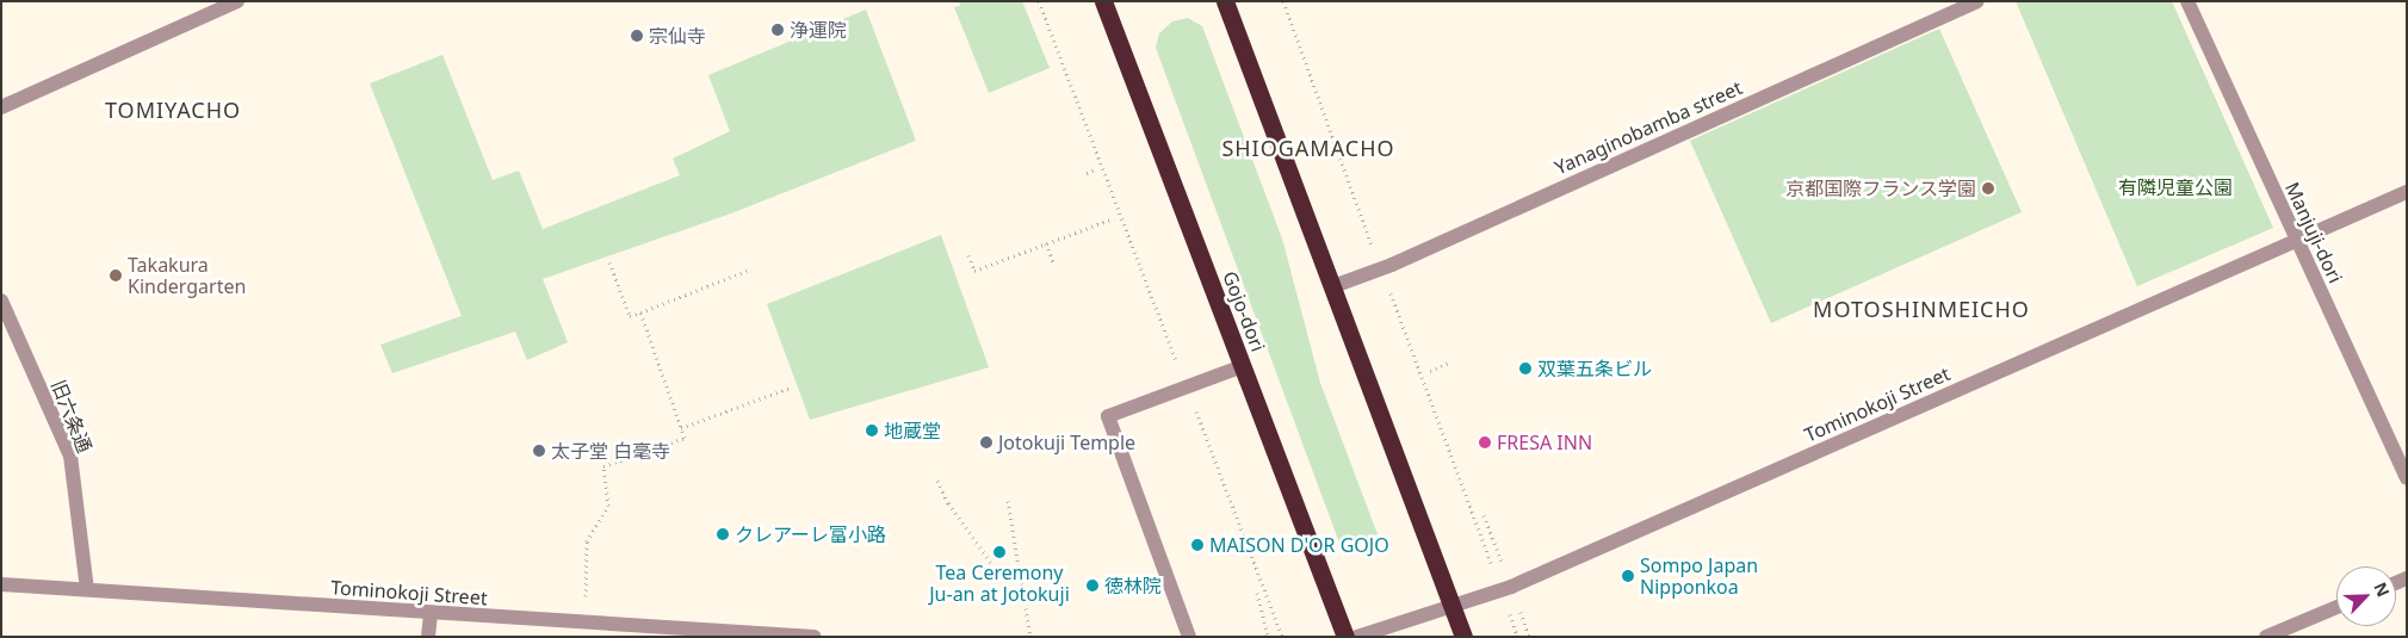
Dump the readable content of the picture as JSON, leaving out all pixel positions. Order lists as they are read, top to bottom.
{
  "streets": {
    "highway": ["Gojo-dori"],
    "street": [
      "Yanaginobamba street",
      "Manjuji-dori",
      "Tominokoji Street",
      "旧六条通"
    ]
  },
  "crossings": [
    ["Manjuji-dori", "Tominokoji Street"],
    ["Tominokoji Street", "旧六条通"]
  ],
  "districts": ["TOMIYACHO", "SHIOGAMACHO", "MOTOSHINMEICHO"],
  "parks": ["有隣児童公園"],
  "places": [
    "浄運院",
    "宗仙寺",
    "京都国際フランス学園",
    "Takakura Kindergarten",
    "双葉五条ビル",
    "地蔵堂",
    "Jotokuji Temple",
    "FRESA INN",
    "太子堂 白毫寺",
    "クレアーレ富小路",
    "MAISON D'OR GOJO",
    "Tea Ceremony Ju-an at Jotokuji",
    "Sompo Japan Nipponkoa",
    "徳林院"
  ],
  "north": "top right"
}
